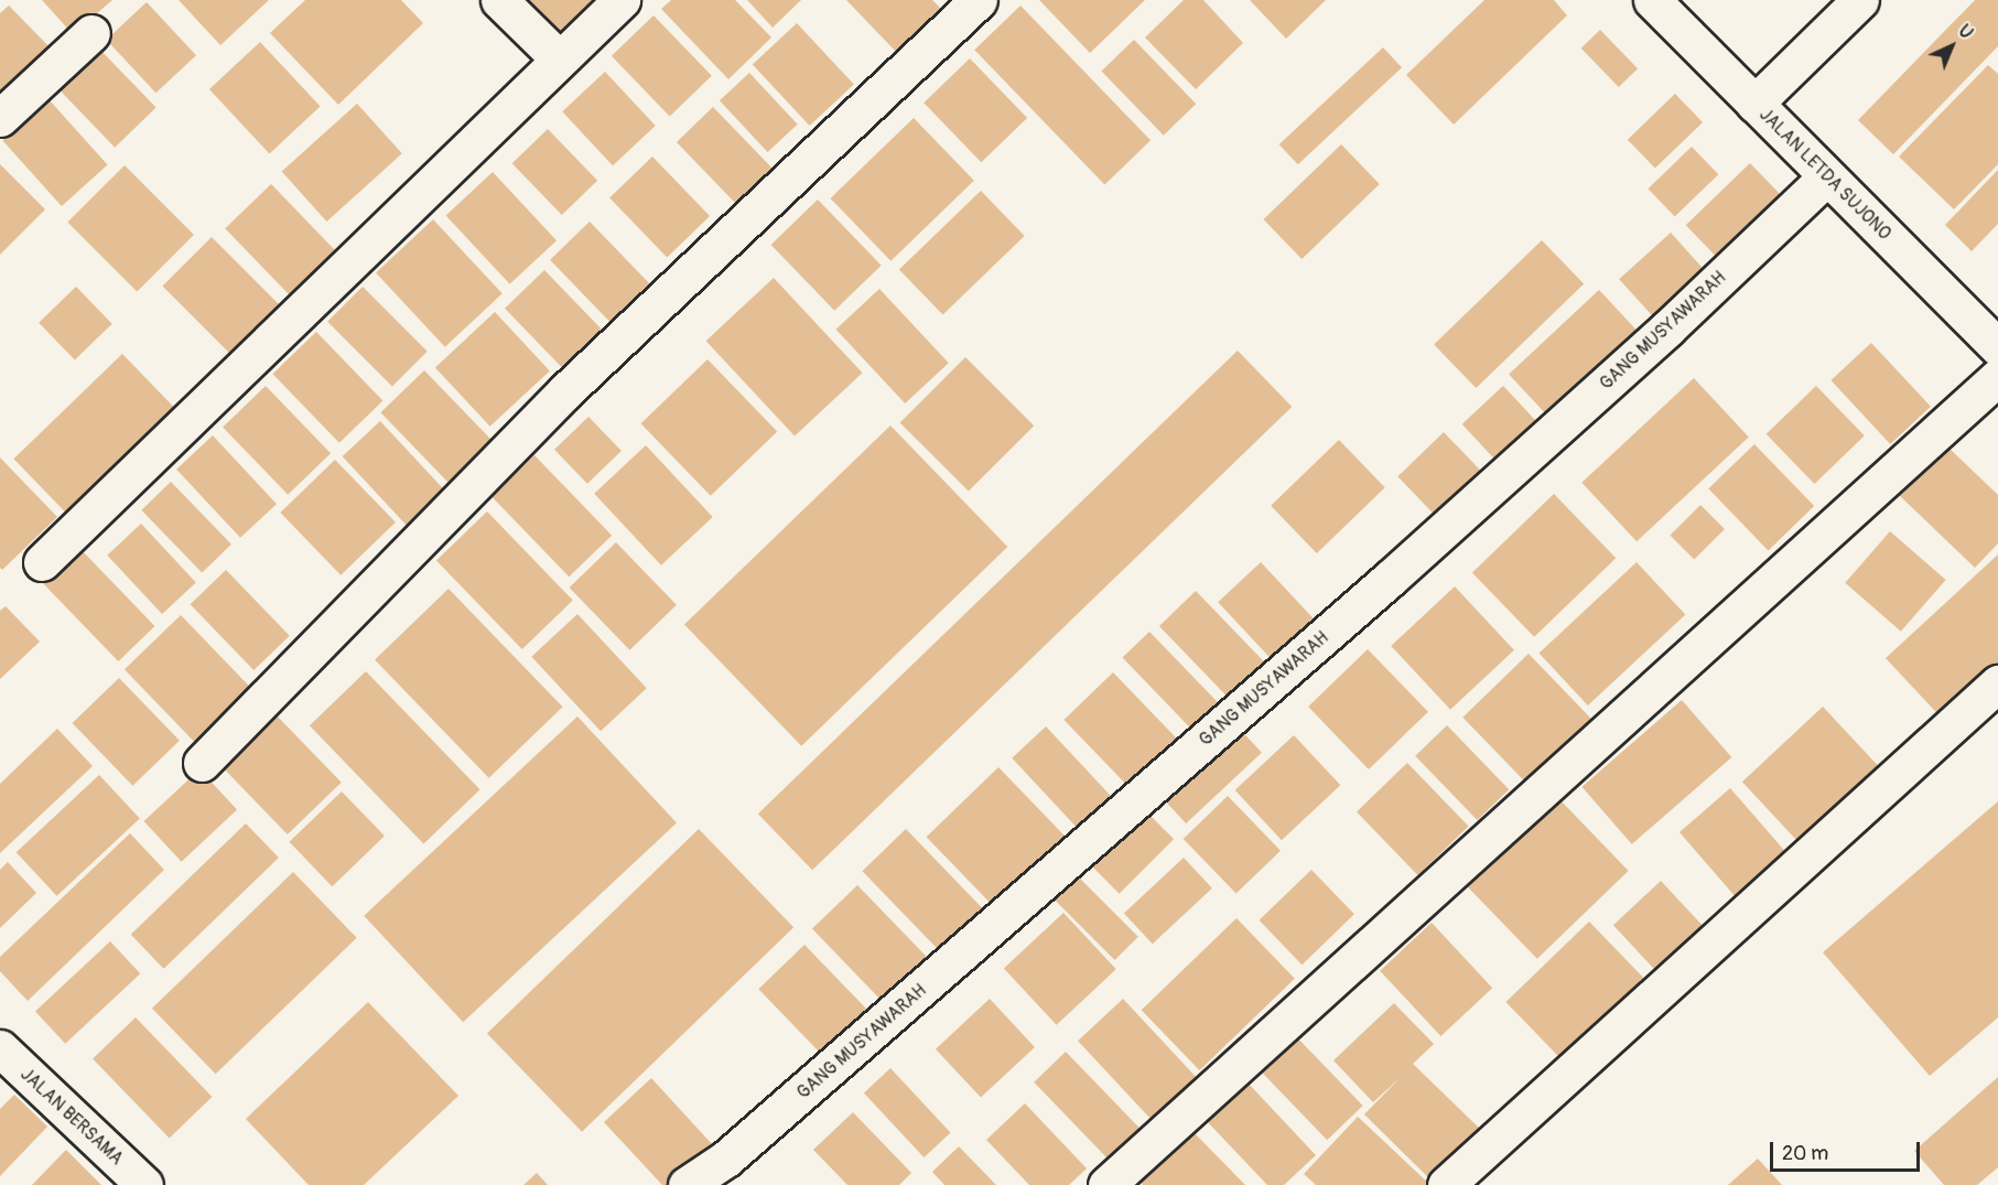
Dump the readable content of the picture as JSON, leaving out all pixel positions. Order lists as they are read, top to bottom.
{
  "streets": {
    "main road": ["JALAN LETDA SUJONO", "GANG MUSYAWARAH", "JALAN BERSAMA"]
  },
  "crossings": [
    ["JALAN LETDA SUJONO", "GANG MUSYAWARAH"]
  ],
  "scale_bar": "20 m",
  "north": "top right"
}
